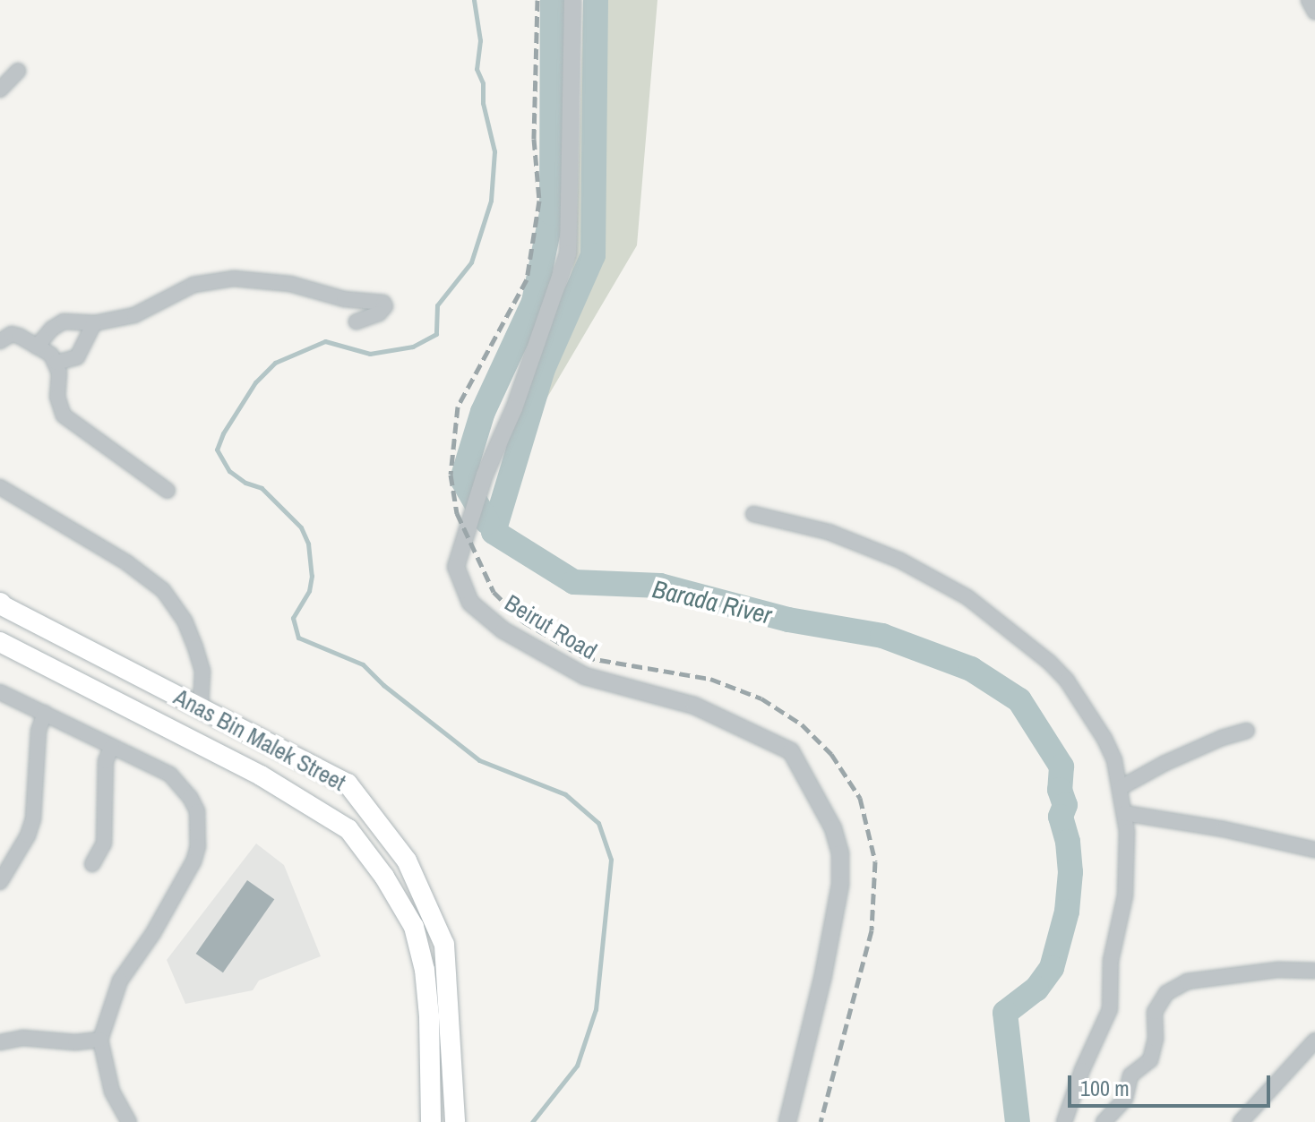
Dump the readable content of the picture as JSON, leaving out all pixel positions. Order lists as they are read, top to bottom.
{
  "streets": {
    "main road": ["Anas Bin Malek Street"],
    "street": ["Beirut Road"]
  },
  "water": ["Barada River"],
  "scale_bar": "100 m"
}
